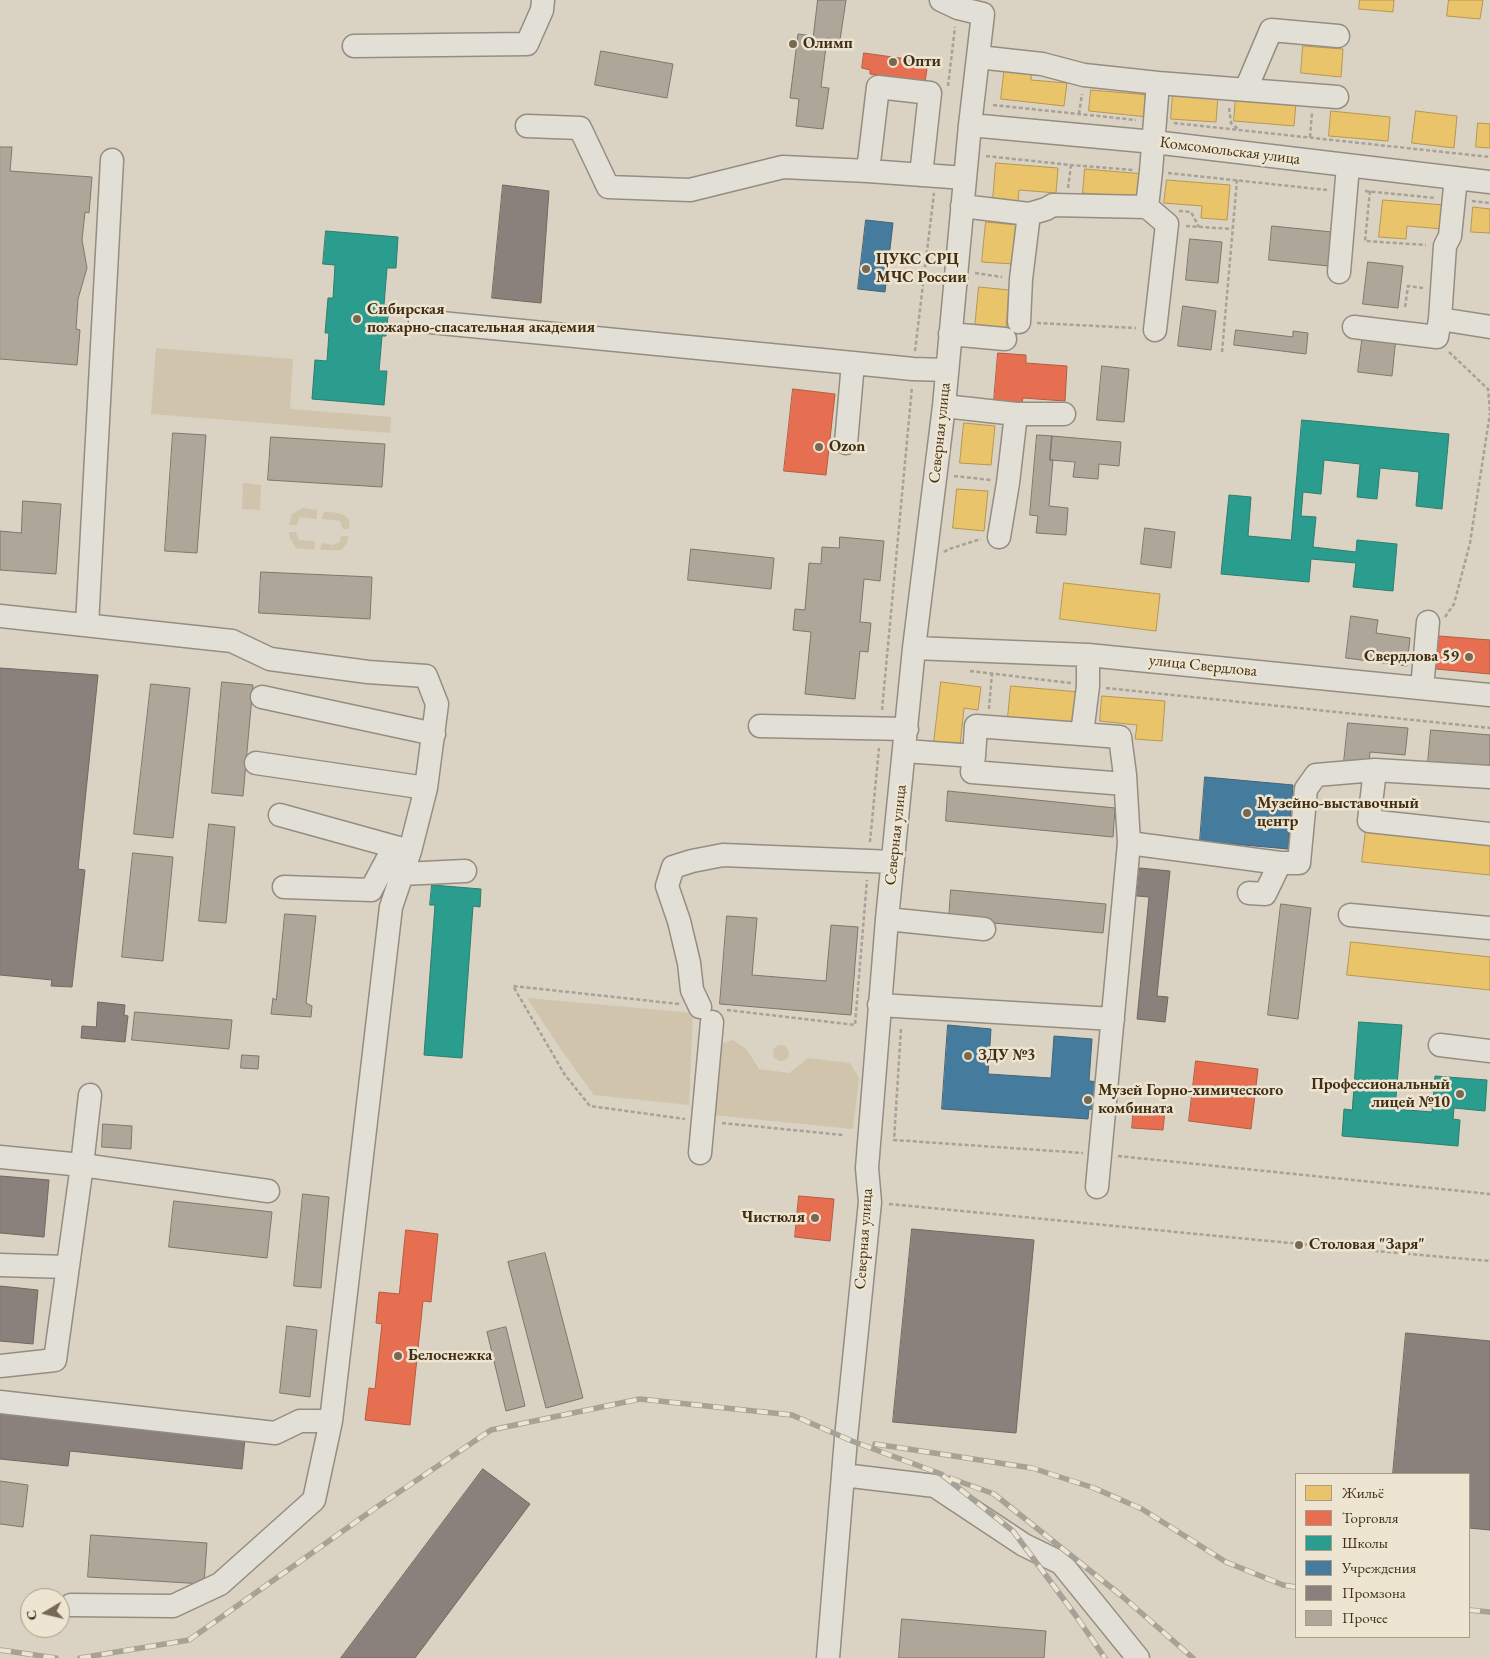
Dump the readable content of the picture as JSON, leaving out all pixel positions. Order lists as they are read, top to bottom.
{
  "streets": {
    "street": ["Комсомольская улица", "Северная улица", "улица Свердлова"]
  },
  "crossings": [
    ["Комсомольская улица", "Северная улица"],
    ["Северная улица", "улица Свердлова"]
  ],
  "places": [
    "Олимп",
    "Опти",
    "ЦУКС СРЦ МЧС России",
    "Сибирская пожарно-спасательная академия",
    "Ozon",
    "Свердлова 59",
    "Музейно-выставочный центр",
    "ЗДУ №3",
    "Профессиональный лицей №10",
    "Музей Горно-химического комбината",
    "Чистюля",
    "Столовая \"Заря\"",
    "Белоснежка"
  ],
  "legend": [
    "Жильё",
    "Торговля",
    "Школы",
    "Учреждения",
    "Промзона",
    "Прочее"
  ],
  "north": "left"
}
